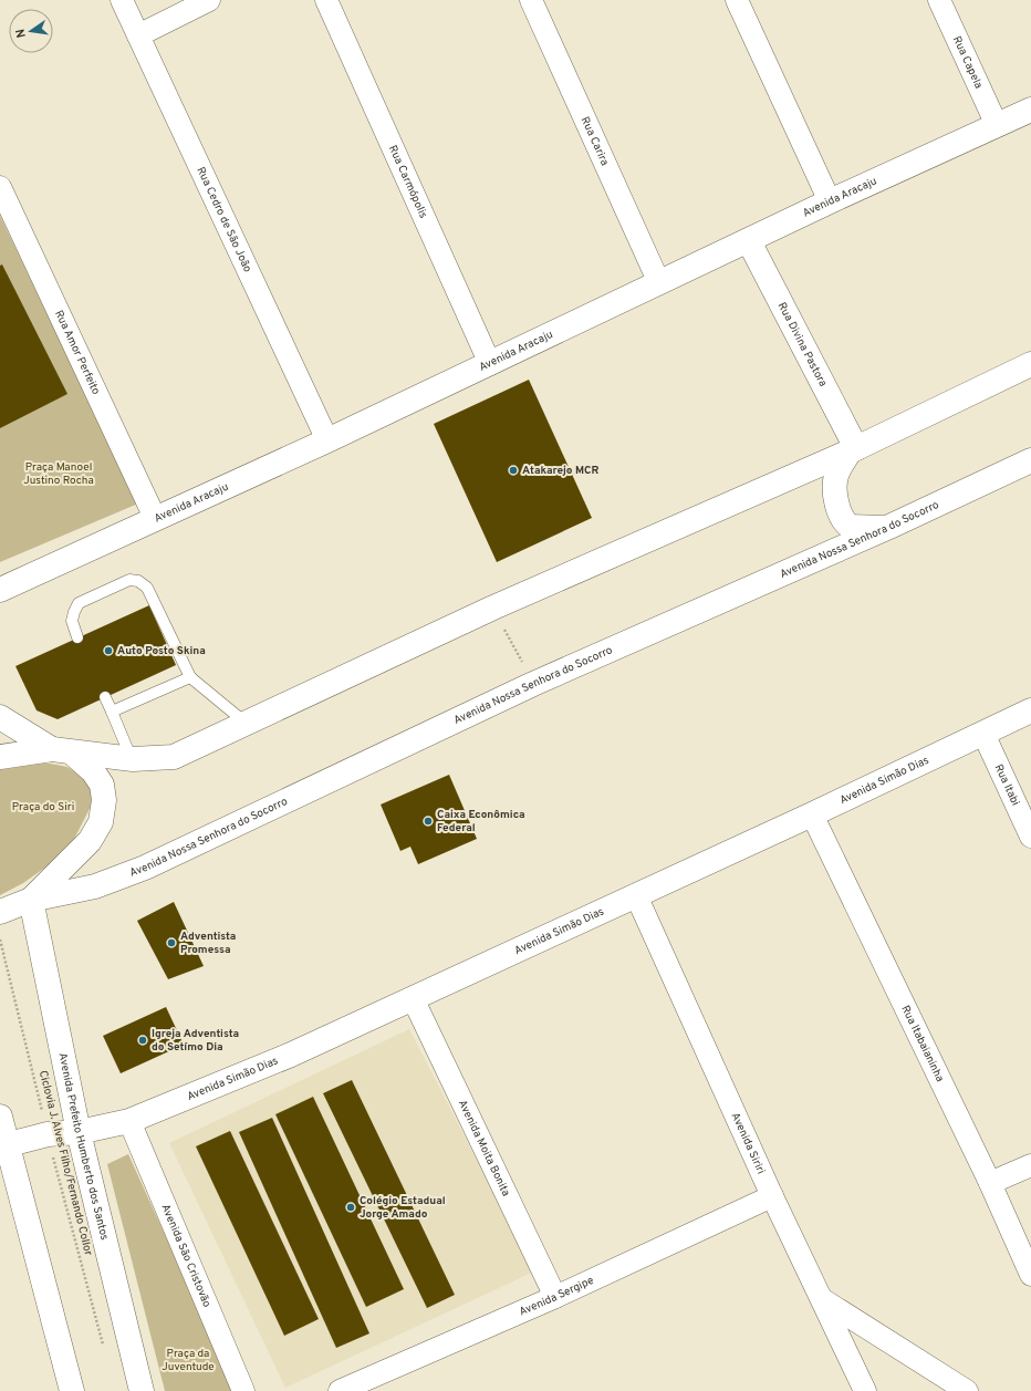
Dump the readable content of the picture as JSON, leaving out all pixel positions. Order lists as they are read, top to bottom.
{
  "streets": {
    "street": [
      "Rua Capela",
      "Rua Carira",
      "Rua Carmópolis",
      "Avenida Aracaju",
      "Rua Cedro de São João",
      "Rua Divina Pastora",
      "Rua Amor Perfeito",
      "Avenida Nossa Senhora do Socorro",
      "Avenida Simão Dias",
      "Rua Itabi",
      "Rua Itabaianinha",
      "Avenida Siriri",
      "Avenida Prefeito Humberto dos Santos",
      "Avenida Moita Bonita",
      "Avenida São Cristovão",
      "Avenida Sergipe"
    ],
    "path": ["Ciclovia J. Alves Filho/Fernando Collor"]
  },
  "crossings": [
    ["Rua Capela", "Avenida Aracaju"],
    ["Rua Carira", "Avenida Aracaju"],
    ["Rua Carmópolis", "Avenida Aracaju"],
    ["Avenida Aracaju", "Rua Cedro de São João"],
    ["Avenida Aracaju", "Rua Divina Pastora"],
    ["Avenida Aracaju", "Rua Amor Perfeito"],
    ["Avenida Nossa Senhora do Socorro", "Avenida Prefeito Humberto dos Santos"],
    ["Avenida Simão Dias", "Rua Itabi"],
    ["Avenida Simão Dias", "Rua Itabaianinha"],
    ["Avenida Simão Dias", "Avenida Siriri"],
    ["Avenida Simão Dias", "Avenida Prefeito Humberto dos Santos"],
    ["Avenida Simão Dias", "Avenida Moita Bonita"],
    ["Avenida Simão Dias", "Ciclovia J. Alves Filho/Fernando Collor"],
    ["Avenida Simão Dias", "Avenida São Cristovão"],
    ["Avenida Siriri", "Avenida Sergipe"],
    ["Avenida Moita Bonita", "Avenida Sergipe"]
  ],
  "parks": ["Praça Manoel Justino Rocha", "Praça do Siri", "Praça da Juventude"],
  "places": [
    "Atakarejo MCR",
    "Auto Posto Skina",
    "Caixa Econômica Federal",
    "Adventista Promessa",
    "Igreja Adventista do Setímo Dia",
    "Colégio Estadual Jorge Amado"
  ],
  "north": "left"
}
